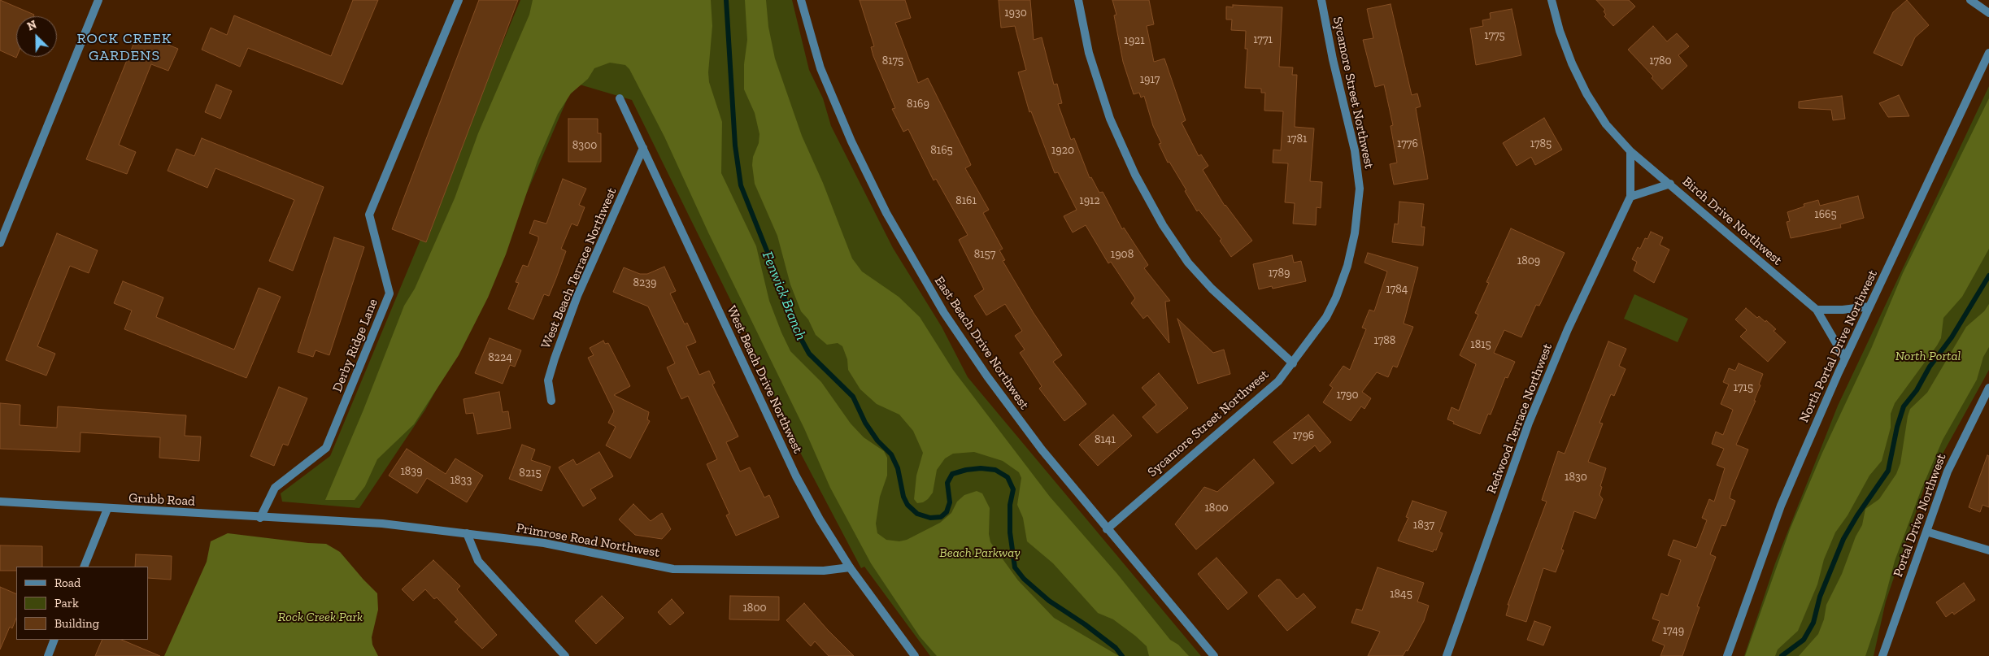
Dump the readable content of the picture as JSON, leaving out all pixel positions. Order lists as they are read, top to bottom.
{
  "streets": {
    "street": [
      "Sycamore Street Northwest",
      "Birch Drive Northwest",
      "West Beach Terrace Northwest",
      "East Beach Drive Northwest",
      "Derby Ridge Lane",
      "North Portal Drive Northwest",
      "West Beach Drive Northwest",
      "Redwood Terrace Northwest",
      "Grubb Road",
      "Portal Drive Northwest",
      "Primrose Road Northwest"
    ]
  },
  "crossings": [
    ["Sycamore Street Northwest", "East Beach Drive Northwest"],
    ["Birch Drive Northwest", "North Portal Drive Northwest"],
    ["Birch Drive Northwest", "Redwood Terrace Northwest"],
    ["West Beach Terrace Northwest", "West Beach Drive Northwest"],
    ["Derby Ridge Lane", "Grubb Road"],
    ["West Beach Drive Northwest", "Primrose Road Northwest"],
    ["Grubb Road", "Primrose Road Northwest"]
  ],
  "districts": ["ROCK CREEK GARDENS"],
  "water": ["Fenwick Branch"],
  "parks": ["North Portal", "Beach Parkway", "Rock Creek Park"],
  "house_numbers": [
    "1930",
    "1775",
    "1771",
    "1921",
    "8175",
    "1780",
    "1917",
    "8169",
    "1781",
    "1776",
    "1785",
    "8300",
    "8165",
    "1920",
    "8161",
    "1912",
    "1665",
    "8157",
    "1908",
    "1809",
    "1789",
    "8239",
    "1784",
    "1788",
    "1815",
    "8224",
    "1715",
    "1790",
    "1796",
    "8141",
    "1839",
    "8215",
    "1830",
    "1833",
    "1800",
    "1837",
    "1845",
    "1800",
    "1749"
  ],
  "legend": ["Road", "Park", "Building"],
  "north": "top left"
}
